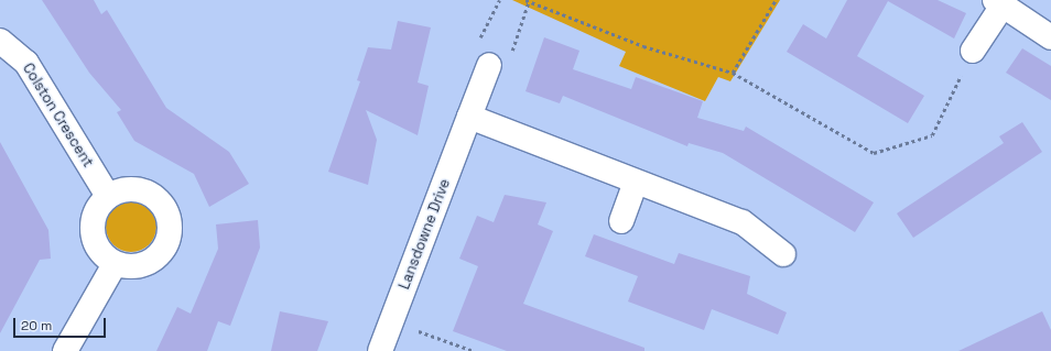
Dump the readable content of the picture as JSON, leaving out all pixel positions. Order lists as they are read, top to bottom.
{
  "streets": {
    "street": ["Colston Crescent", "Lansdowne Drive"]
  },
  "scale_bar": "20 m"
}
